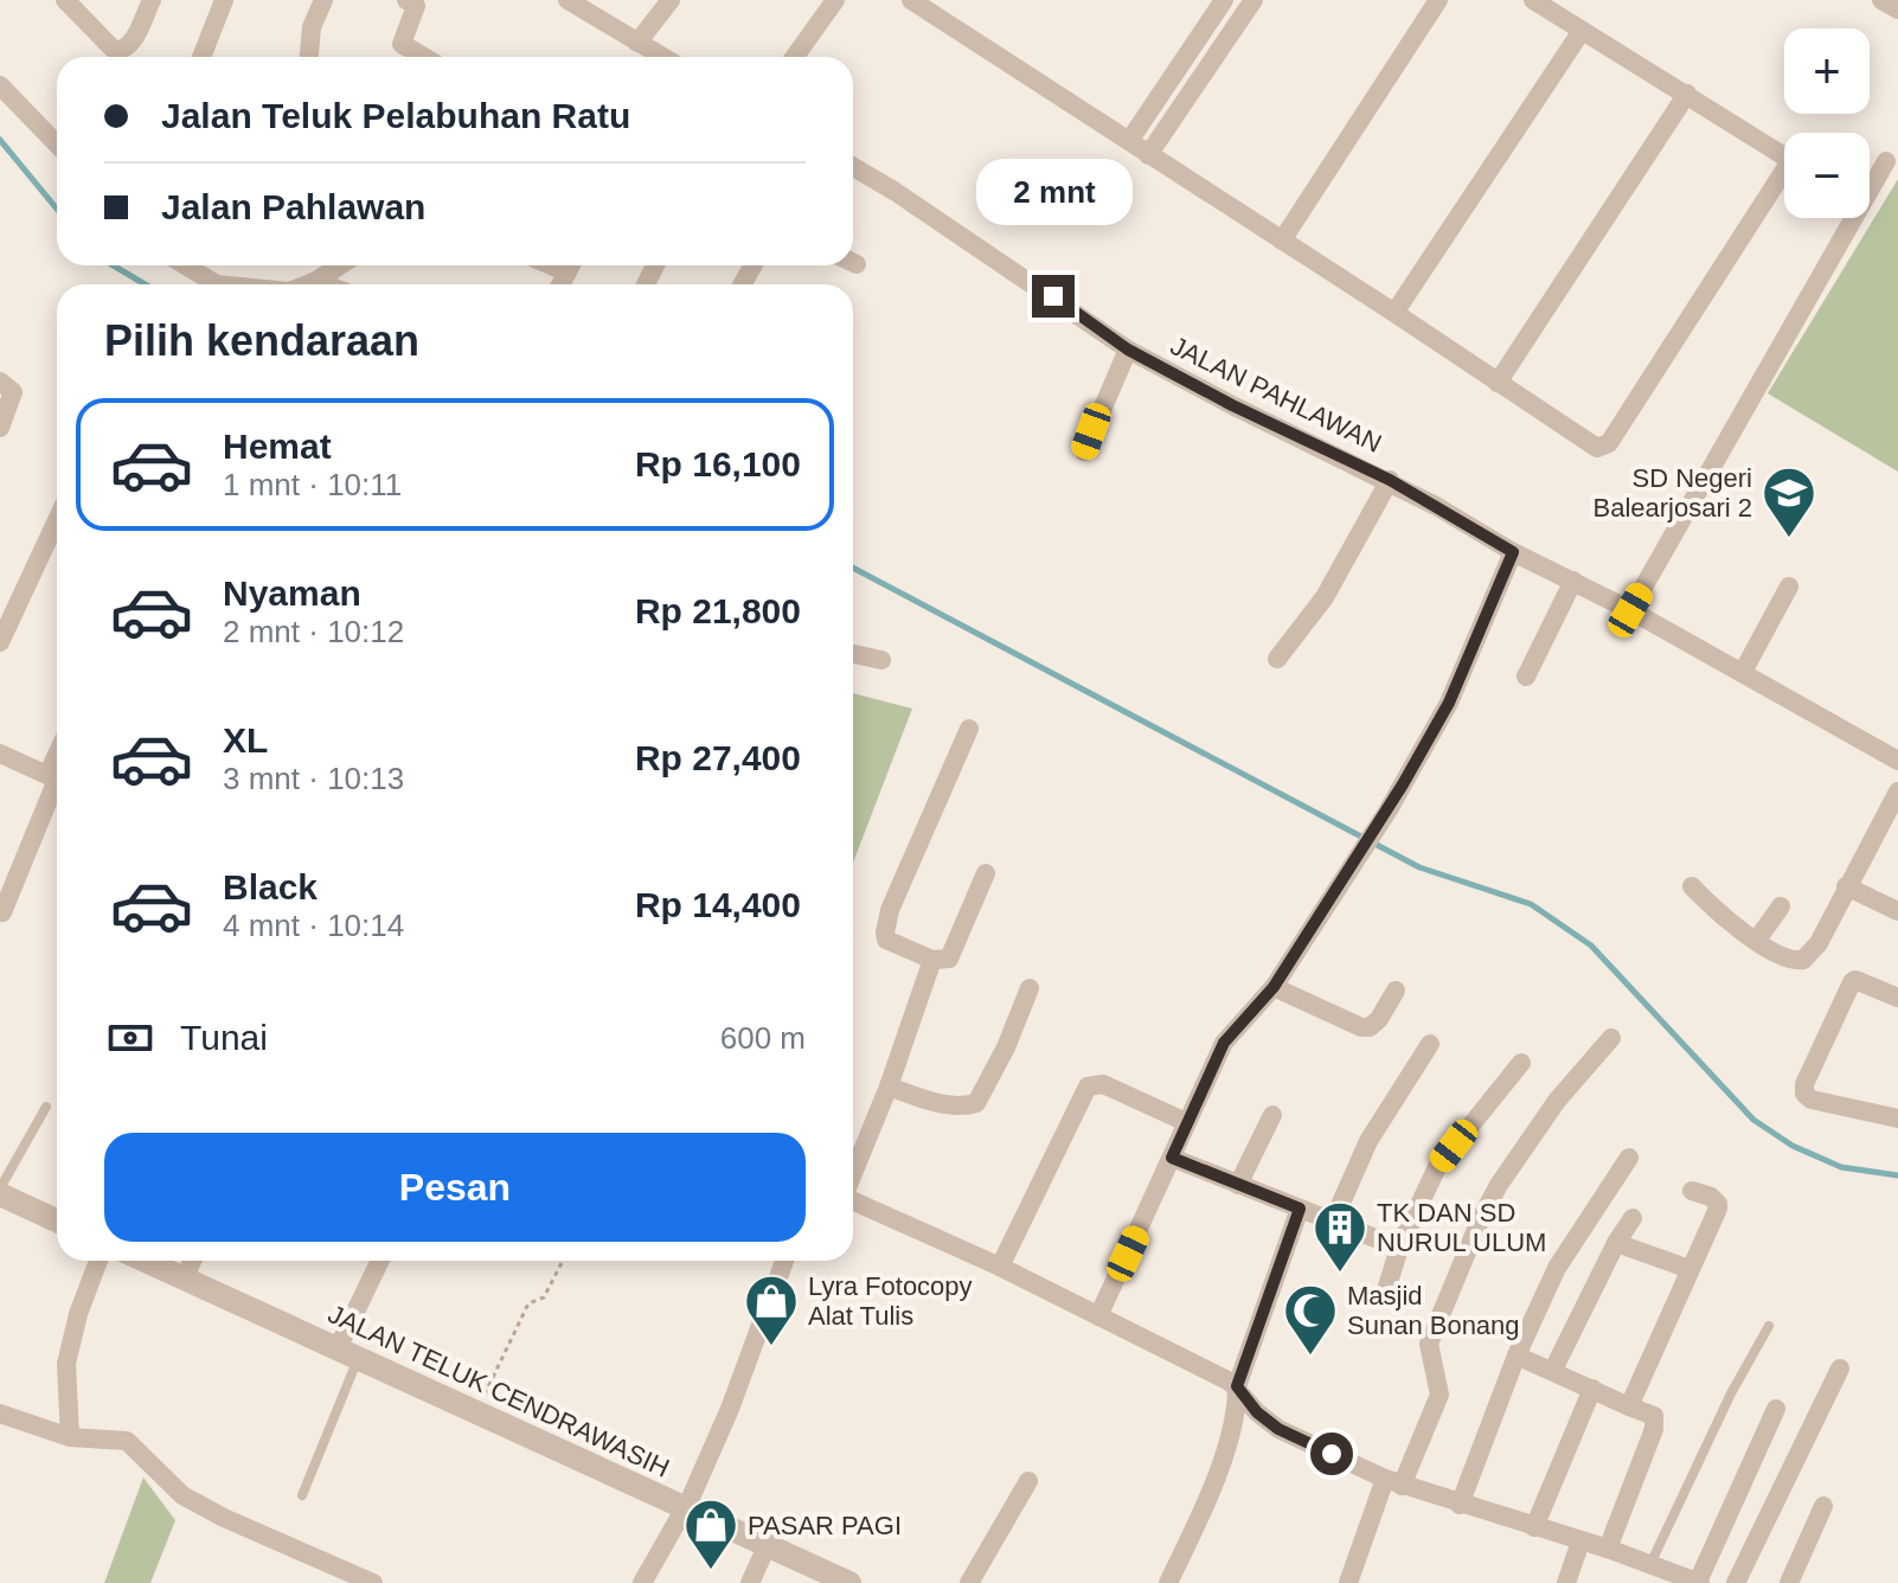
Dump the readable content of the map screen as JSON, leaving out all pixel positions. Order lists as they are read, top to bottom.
{
  "streets": {
    "street": ["JALAN PAHLAWAN", "JALAN TELUK CENDRAWASIH"]
  },
  "places": {
    "school or university": ["SD Negeri Balearjosari 2"],
    "building": ["TK DAN SD NURUL ULUM"],
    "shop": ["Lyra Fotocopy Alat Tulis", "PASAR PAGI"],
    "mosque": ["Masjid Sunan Bonang"]
  },
  "page": {
    "map_buttons": ["+", "−"],
    "banner": ["Jalan Teluk Pelabuhan Ratu", "Jalan Pahlawan"],
    "bubble": "2 mnt",
    "heading": "Pilih kendaraan",
    "list": [
      {
        "name": "Hemat",
        "note": "1 mnt · 10:11",
        "value": "Rp 16,100"
      },
      {
        "name": "Nyaman",
        "note": "2 mnt · 10:12",
        "value": "Rp 21,800"
      },
      {
        "name": "XL",
        "note": "3 mnt · 10:13",
        "value": "Rp 27,400"
      },
      {
        "name": "Black",
        "note": "4 mnt · 10:14",
        "value": "Rp 14,400"
      }
    ],
    "pay": ["Tunai", "600 m"],
    "buttons": "Pesan"
  }
}
